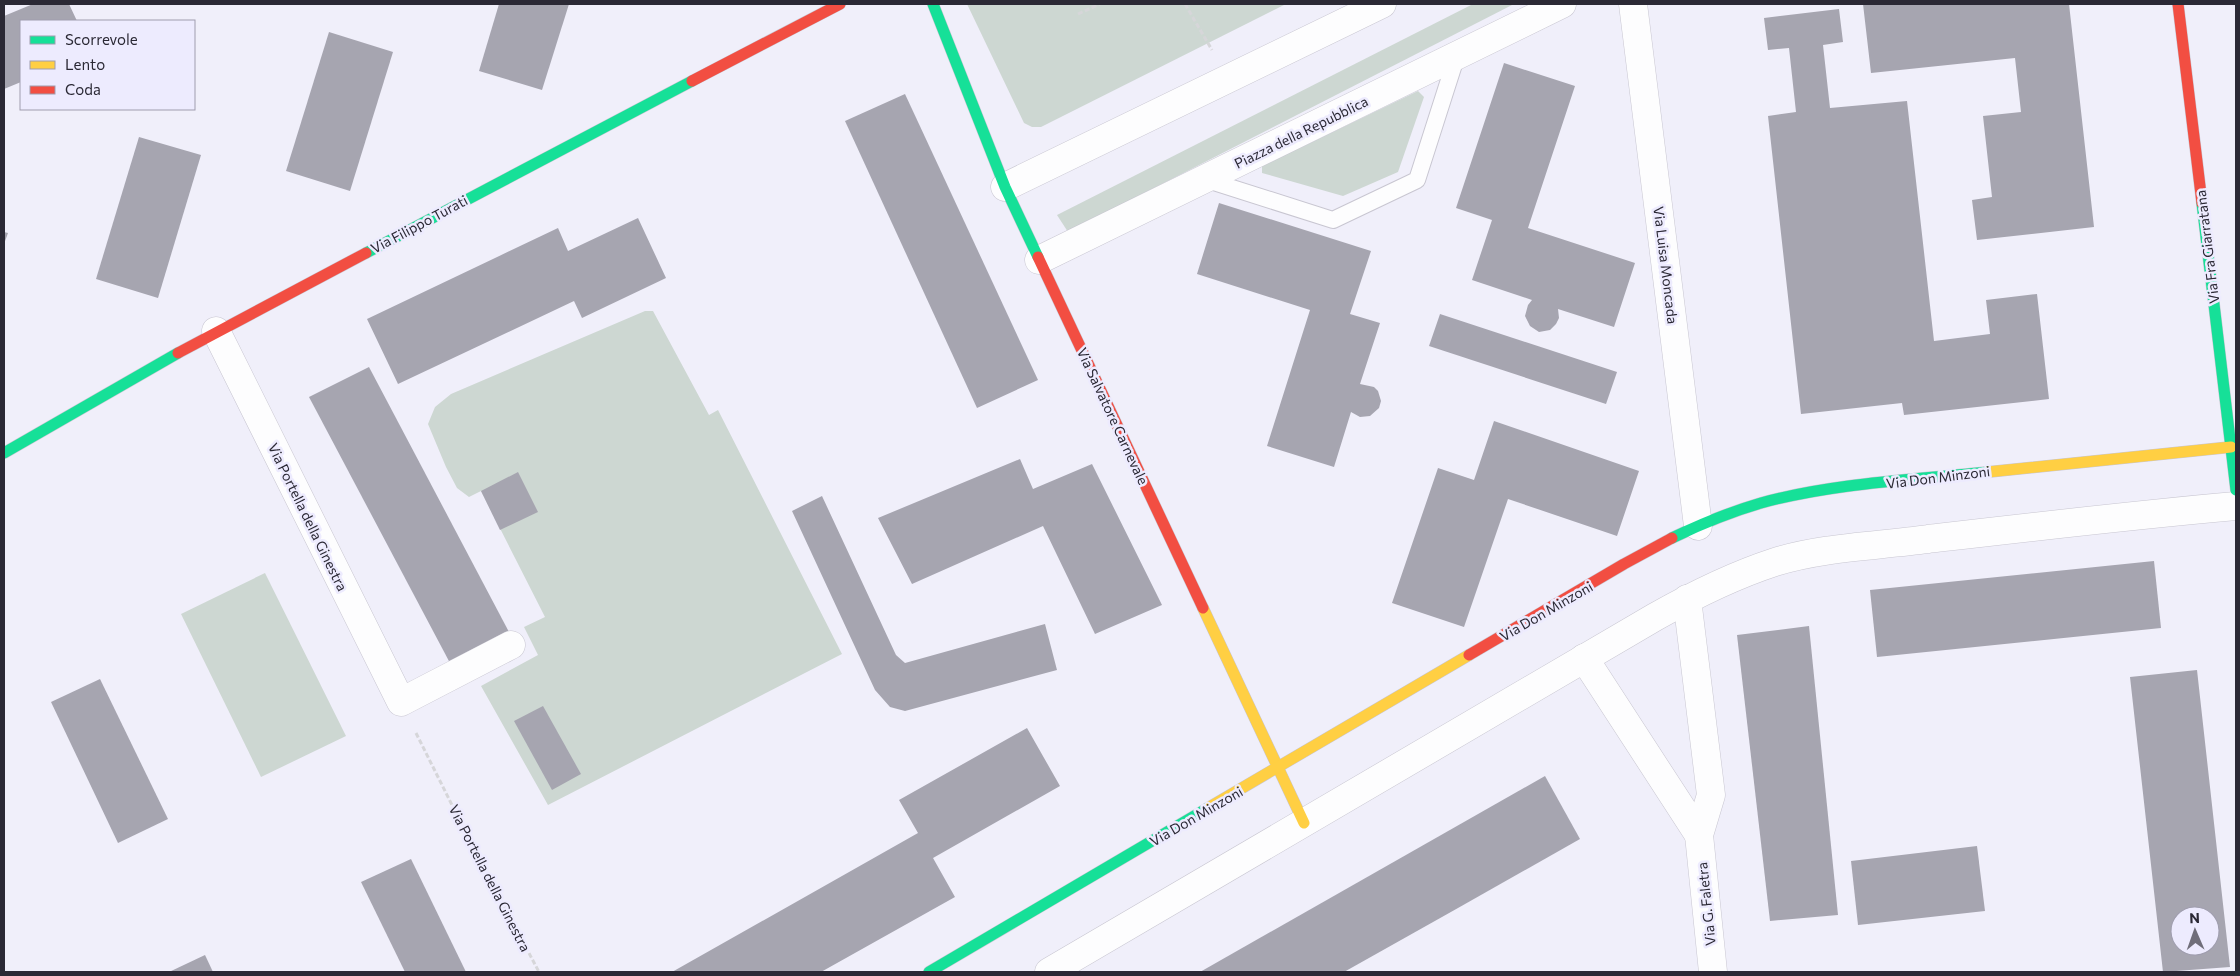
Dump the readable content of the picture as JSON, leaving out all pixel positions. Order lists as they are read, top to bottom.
{
  "streets": {
    "street": [
      "Piazza della Repubblica",
      "Via Filippo Turati",
      "Via Fra Giarratana",
      "Via Luisa Moncada",
      "Via Salvatore Carnevale",
      "Via Don Minzoni",
      "Via Portella della Ginestra",
      "Via G. Faletra"
    ]
  },
  "crossings": [
    ["Piazza della Repubblica", "Via Salvatore Carnevale"],
    ["Via Filippo Turati", "Via Portella della Ginestra"],
    ["Via Fra Giarratana", "Via Don Minzoni"],
    ["Via Luisa Moncada", "Via Don Minzoni"],
    ["Via Salvatore Carnevale", "Via Don Minzoni"]
  ],
  "legend": ["Scorrevole", "Lento", "Coda"],
  "north": "top"
}
